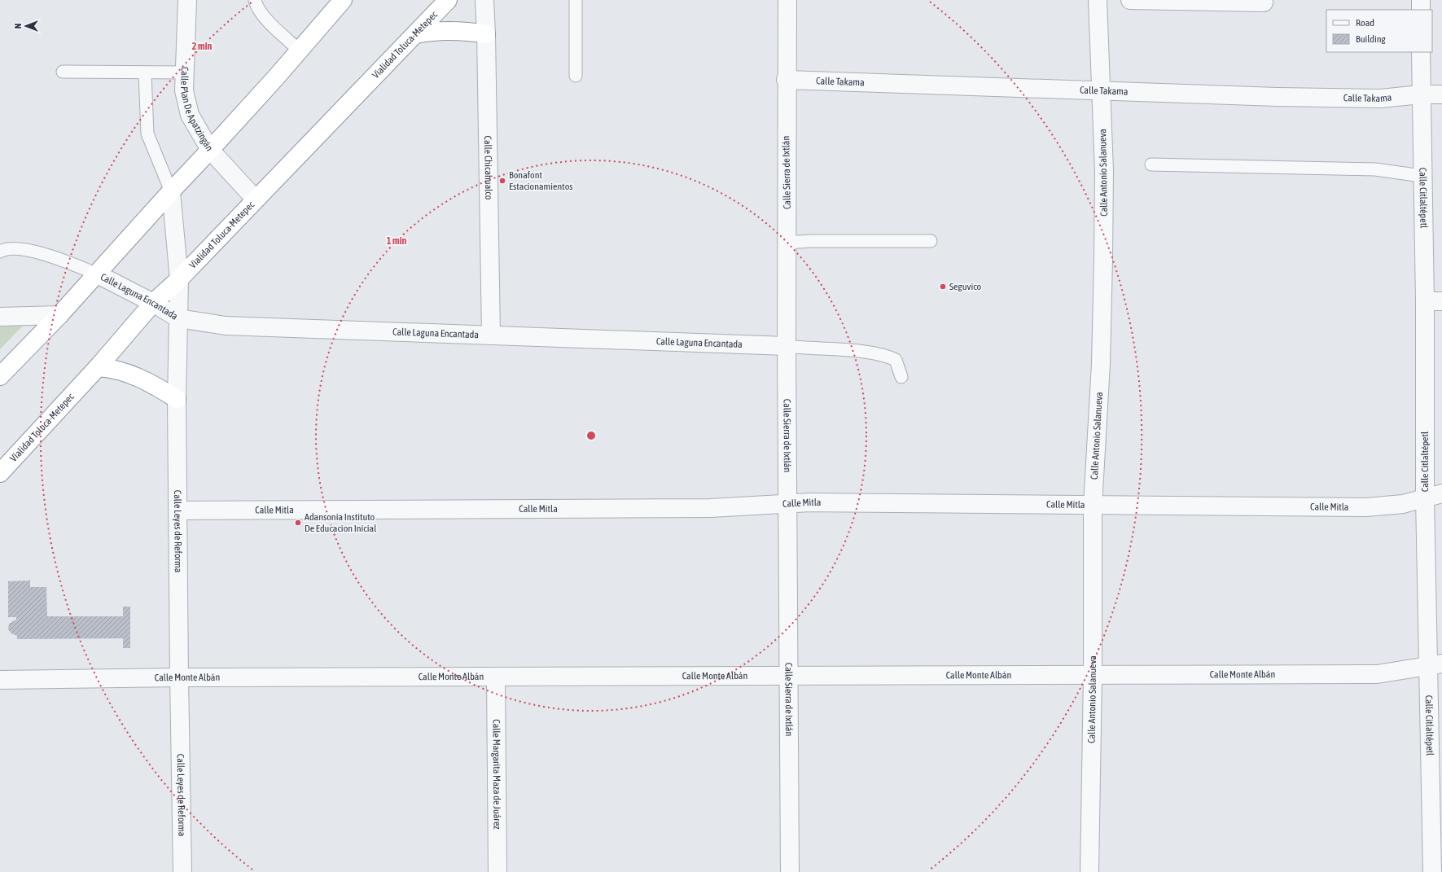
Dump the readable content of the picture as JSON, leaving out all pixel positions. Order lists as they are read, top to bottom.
{
  "streets": {
    "highway": ["Vialidad Toluca-Metepec"],
    "street": [
      "Calle Takama",
      "Calle Plan De Apatzingán",
      "Calle Chicahualco",
      "Calle Sierra de Ixtlán",
      "Calle Antonio Salanueva",
      "Calle Citlaltépetl",
      "Calle Laguna Encantada",
      "Calle Mitla",
      "Calle Leyes de Reforma",
      "Calle Monte Albán",
      "Calle Margarita Maza de Juárez"
    ]
  },
  "crossings": [
    ["Vialidad Toluca-Metepec", "Calle Plan De Apatzingán"],
    ["Vialidad Toluca-Metepec", "Calle Laguna Encantada"],
    ["Vialidad Toluca-Metepec", "Calle Leyes de Reforma"],
    ["Calle Takama", "Calle Sierra de Ixtlán"],
    ["Calle Takama", "Calle Antonio Salanueva"],
    ["Calle Takama", "Calle Citlaltépetl"],
    ["Calle Chicahualco", "Calle Laguna Encantada"],
    ["Calle Sierra de Ixtlán", "Calle Laguna Encantada"],
    ["Calle Sierra de Ixtlán", "Calle Mitla"],
    ["Calle Sierra de Ixtlán", "Calle Monte Albán"],
    ["Calle Antonio Salanueva", "Calle Mitla"],
    ["Calle Antonio Salanueva", "Calle Monte Albán"],
    ["Calle Citlaltépetl", "Calle Mitla"],
    ["Calle Citlaltépetl", "Calle Monte Albán"],
    ["Calle Laguna Encantada", "Calle Leyes de Reforma"],
    ["Calle Mitla", "Calle Leyes de Reforma"],
    ["Calle Leyes de Reforma", "Calle Monte Albán"],
    ["Calle Monte Albán", "Calle Margarita Maza de Juárez"]
  ],
  "places": ["Bonafont Estacionamientos", "Seguvico", "Adansonia Instituto De Educacion Inicial"],
  "legend": ["Road", "Building"],
  "north": "left",
  "rings": ["2 min", "1 min"]
}
